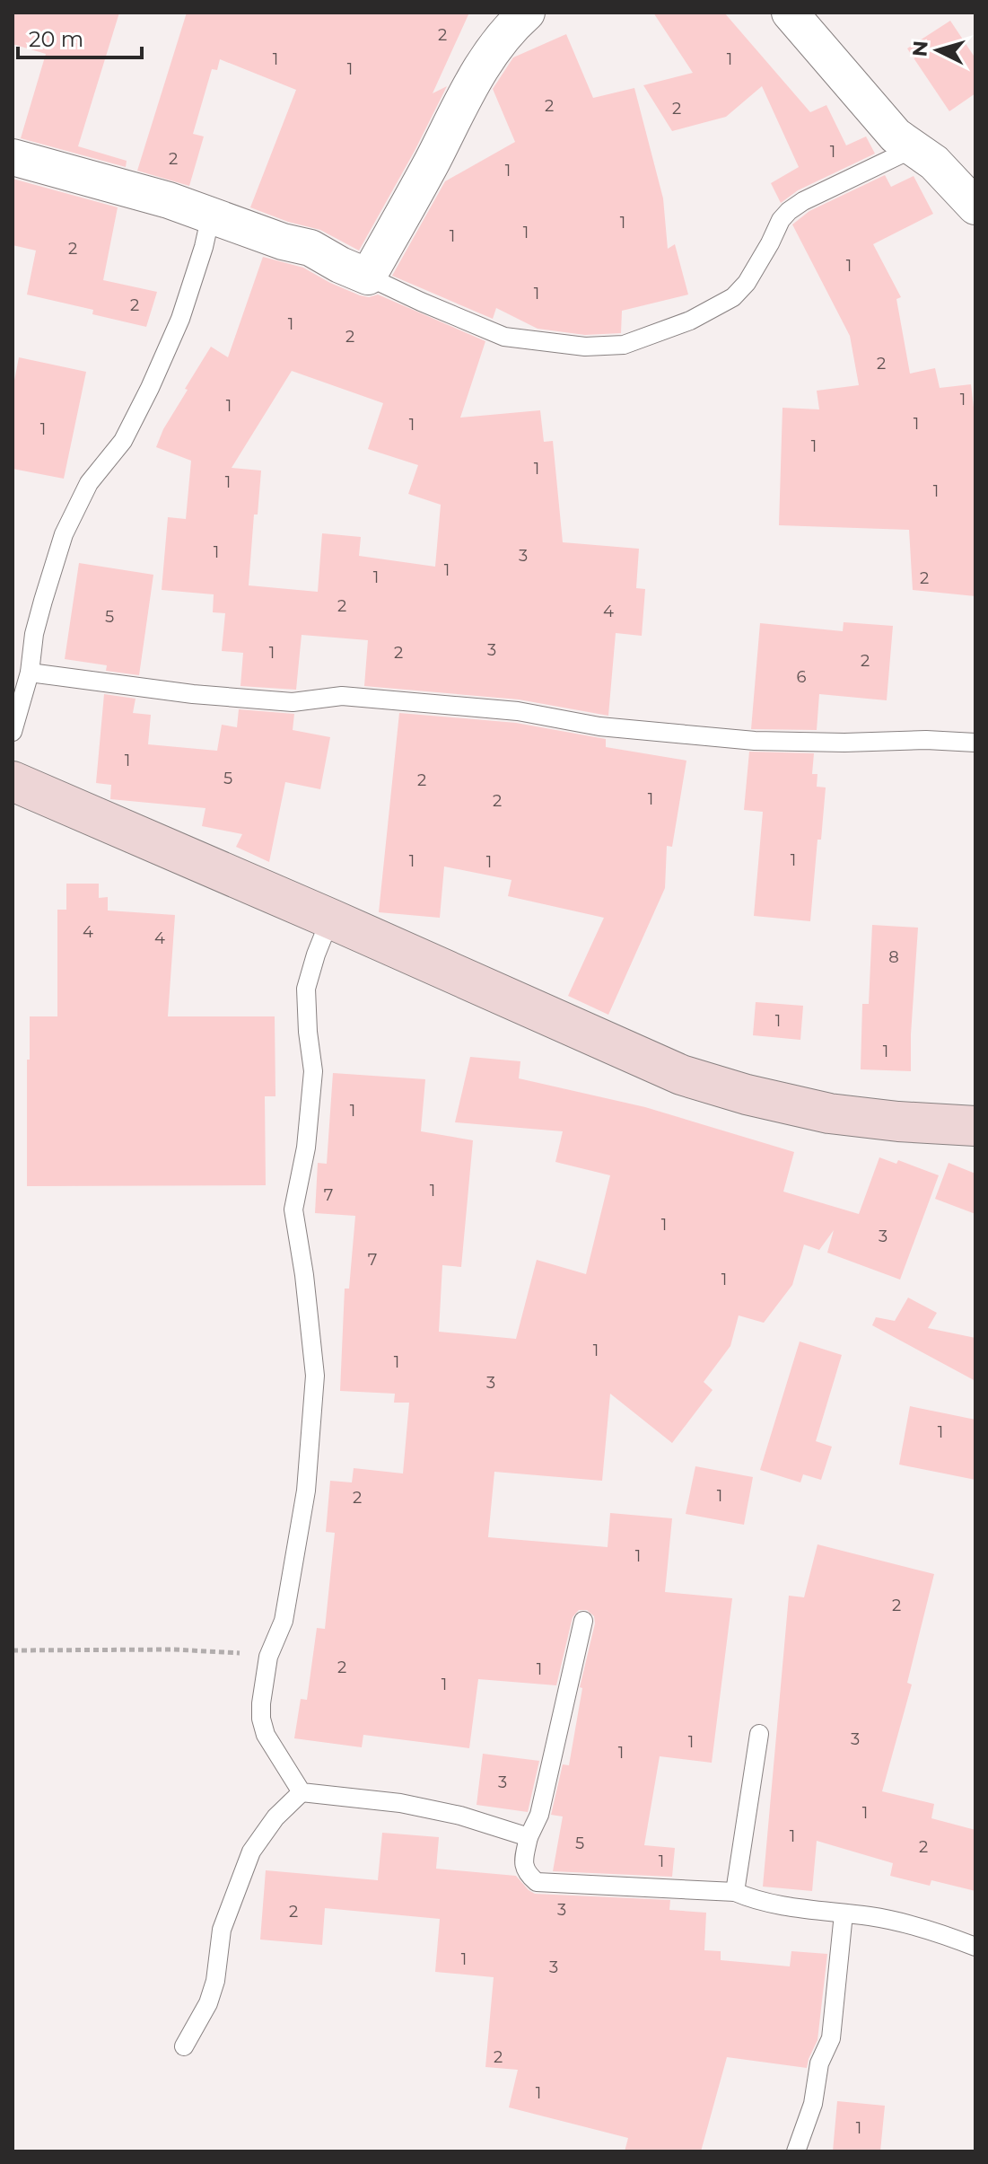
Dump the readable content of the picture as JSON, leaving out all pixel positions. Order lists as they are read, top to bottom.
{
  "house_numbers": [
    "2",
    "1",
    "1",
    "1",
    "2",
    "2",
    "1",
    "2",
    "1",
    "1",
    "1",
    "1",
    "2",
    "1",
    "1",
    "2",
    "1",
    "2",
    "2",
    "1",
    "1",
    "1",
    "1",
    "1",
    "1",
    "1",
    "1",
    "1",
    "1",
    "3",
    "1",
    "1",
    "2",
    "2",
    "4",
    "5",
    "3",
    "1",
    "2",
    "2",
    "6",
    "1",
    "5",
    "2",
    "1",
    "2",
    "1",
    "1",
    "1",
    "4",
    "4",
    "8",
    "1",
    "1",
    "1",
    "1",
    "7",
    "1",
    "3",
    "7",
    "1",
    "1",
    "1",
    "3",
    "1",
    "1",
    "2",
    "1",
    "2",
    "2",
    "1",
    "1",
    "3",
    "1",
    "1",
    "3",
    "1",
    "1",
    "5",
    "2",
    "1",
    "3",
    "2",
    "1",
    "3",
    "2",
    "1",
    "1"
  ],
  "scale_bar": "20 m",
  "north": "left"
}
